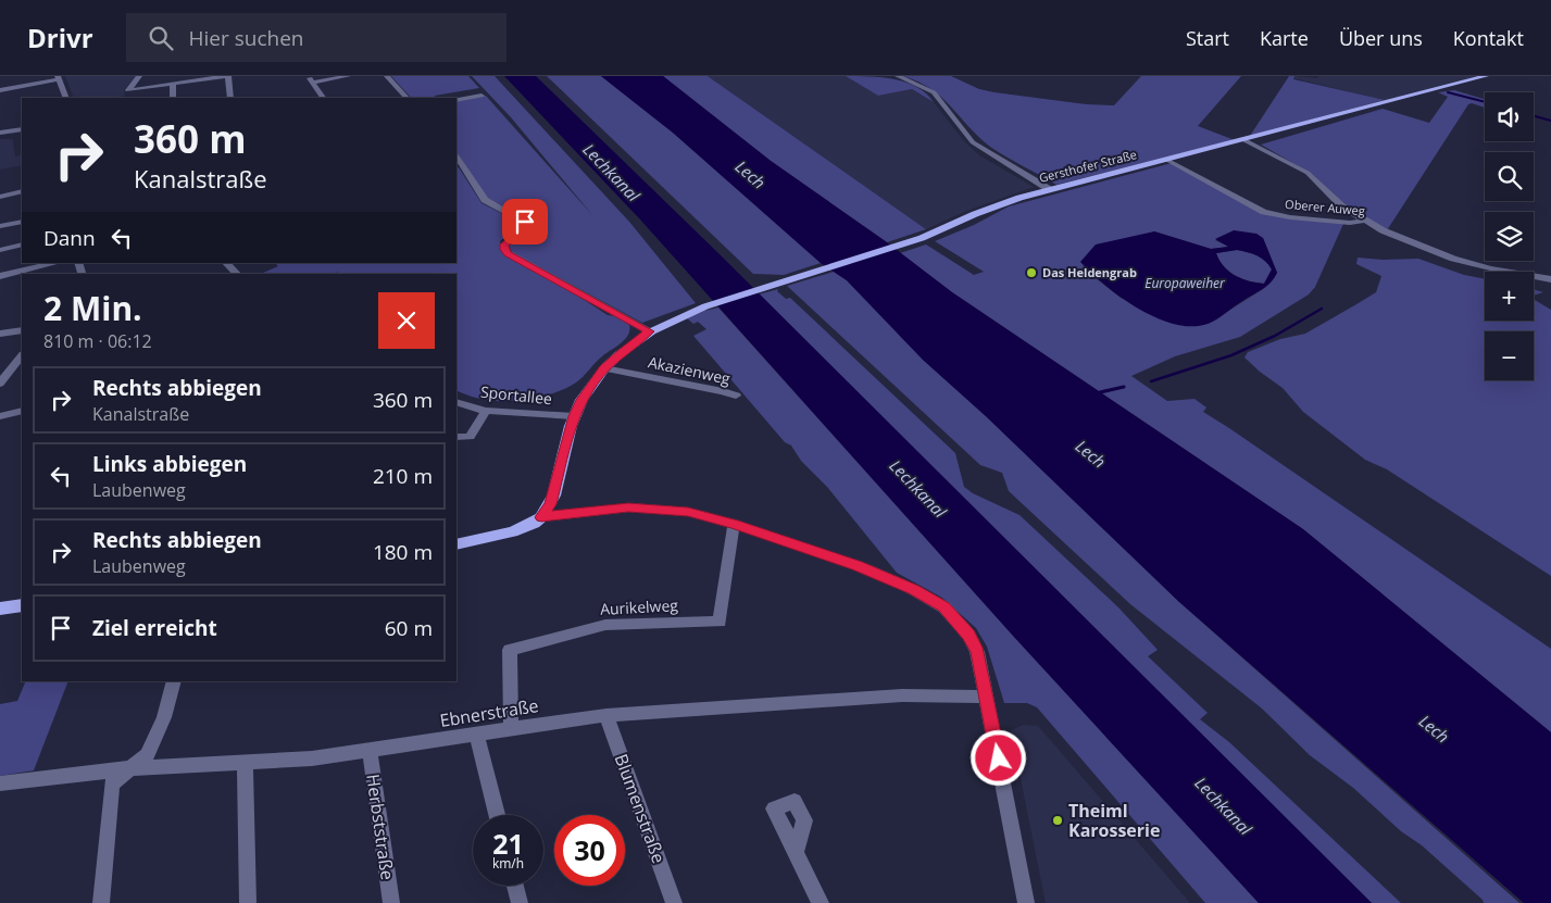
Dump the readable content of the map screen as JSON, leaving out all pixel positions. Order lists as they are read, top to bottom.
{
  "streets": {
    "main road": ["Gersthofer Straße"],
    "street": [
      "Oberer Auweg",
      "Akazienweg",
      "Sportallee",
      "Aurikelweg",
      "Ebnerstraße",
      "Blumenstraße",
      "Herbststraße"
    ]
  },
  "crossings": [
    ["Gersthofer Straße", "Oberer Auweg"],
    ["Gersthofer Straße", "Akazienweg"],
    ["Gersthofer Straße", "Sportallee"],
    ["Aurikelweg", "Ebnerstraße"],
    ["Ebnerstraße", "Blumenstraße"],
    ["Ebnerstraße", "Herbststraße"]
  ],
  "water": ["Lechkanal", "Lech", "Europaweiher"],
  "places": ["Das Heldengrab", "Theiml Karosserie"],
  "page": {
    "header": "Drivr",
    "search": "Hier suchen",
    "nav": [
      "Start",
      "Karte",
      "Über uns",
      "Kontakt"
    ],
    "map_buttons": ["+", "−"],
    "turn": ["360 m", "Kanalstraße"],
    "then": "Dann",
    "heading": ["2 Min.", "810 m · 06:12"],
    "list": [
      {
        "name": "Rechts abbiegen",
        "note": "Kanalstraße",
        "value": "360 m"
      },
      {
        "name": "Links abbiegen",
        "note": "Laubenweg",
        "value": "210 m"
      },
      {
        "name": "Rechts abbiegen",
        "note": "Laubenweg",
        "value": "180 m"
      },
      {
        "name": "Ziel erreicht",
        "value": "60 m"
      }
    ],
    "speed": "21 km/h",
    "limit": "30"
  }
}
